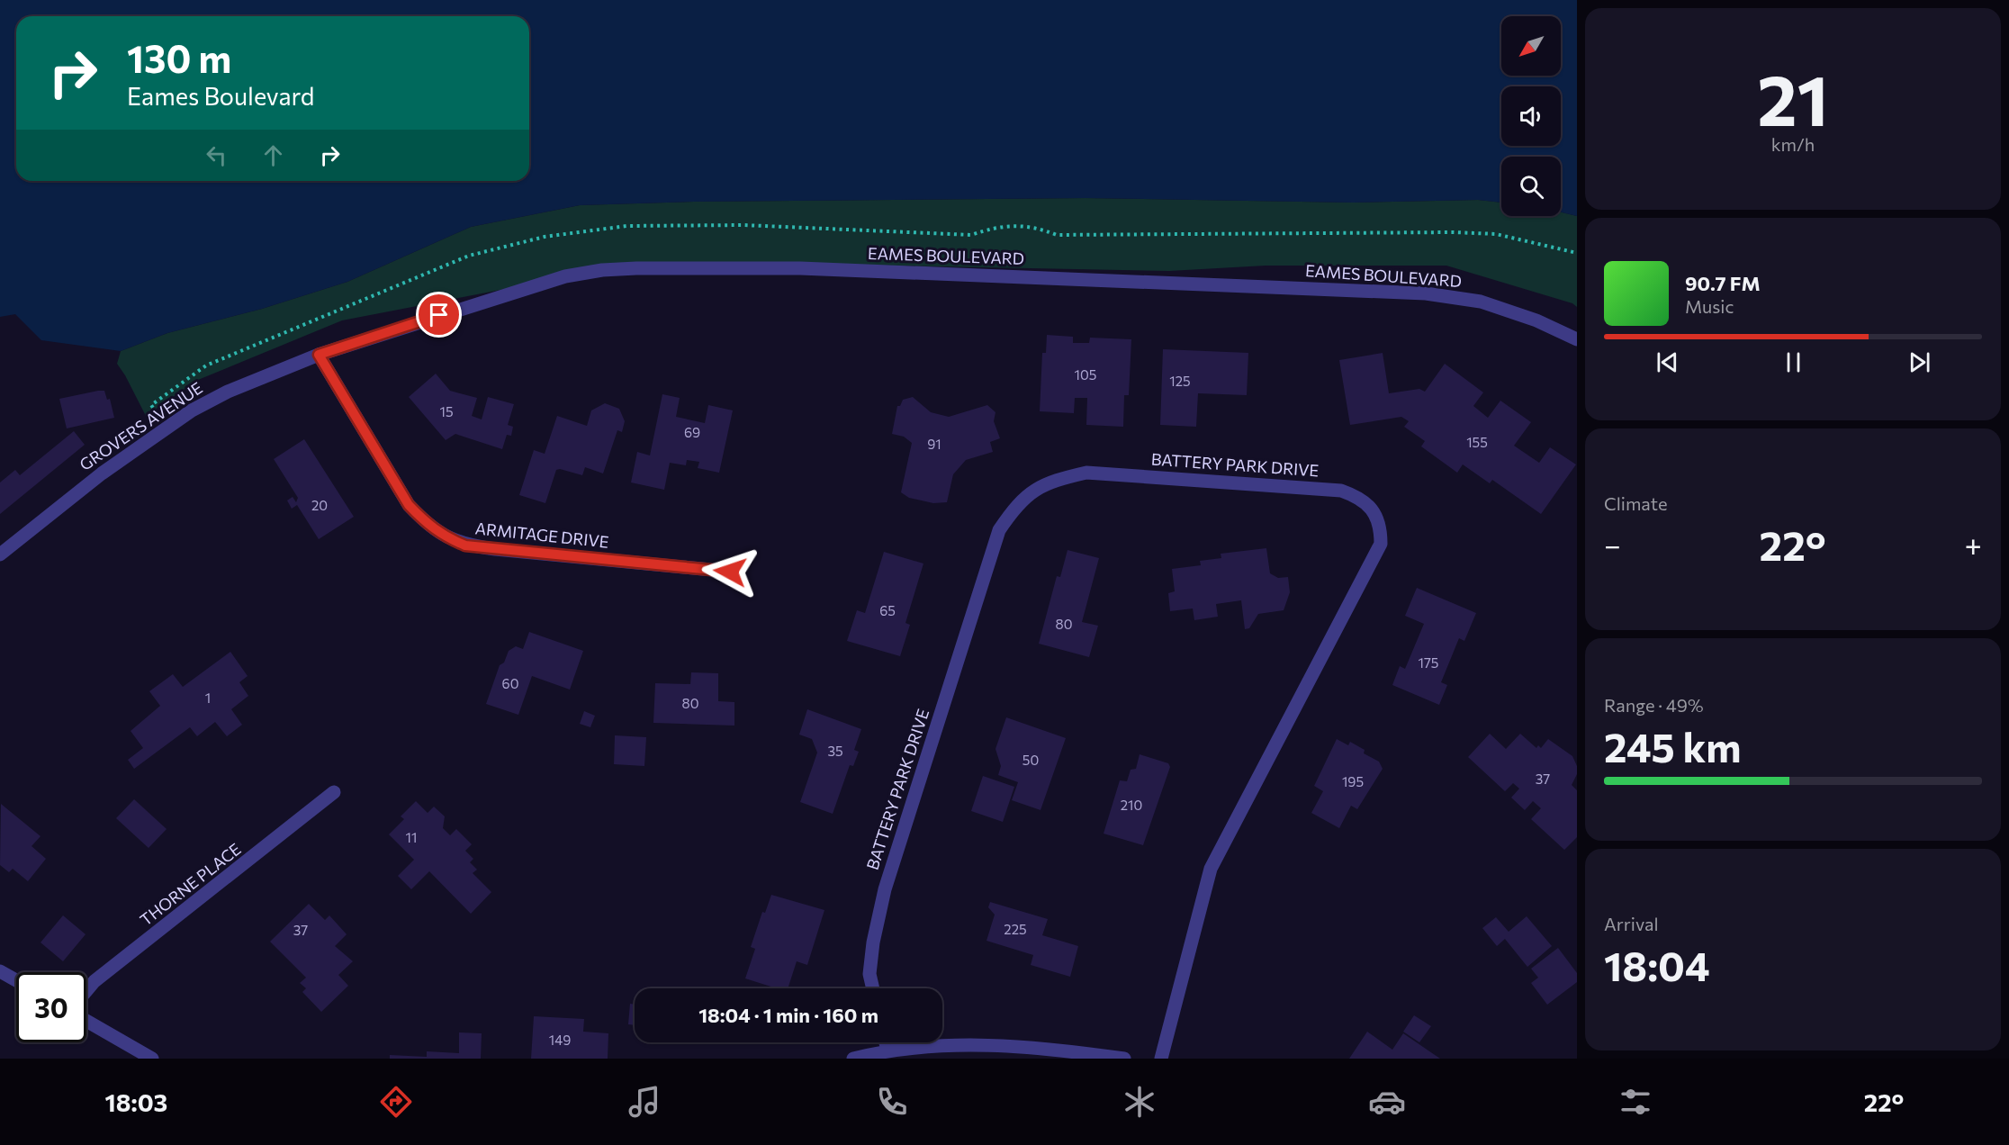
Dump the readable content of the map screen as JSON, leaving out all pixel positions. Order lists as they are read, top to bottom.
{
  "streets": {
    "street": [
      "EAMES BOULEVARD",
      "GROVERS AVENUE",
      "BATTERY PARK DRIVE",
      "ARMITAGE DRIVE",
      "THORNE PLACE"
    ]
  },
  "crossings": [
    ["EAMES BOULEVARD", "GROVERS AVENUE"],
    ["EAMES BOULEVARD", "ARMITAGE DRIVE"],
    ["GROVERS AVENUE", "ARMITAGE DRIVE"]
  ],
  "house_numbers": [
    "105",
    "125",
    "15",
    "69",
    "155",
    "91",
    "20",
    "65",
    "80",
    "175",
    "60",
    "1",
    "80",
    "35",
    "50",
    "37",
    "195",
    "210",
    "11",
    "225",
    "37",
    "149"
  ],
  "north": "bottom left",
  "page": {
    "tile": [
      ["21", "km/h"],
      "Climate",
      ["Range · 49%", "245 km"],
      ["Arrival", "18:04"]
    ],
    "turn": ["130 m", "Eames Boulevard"],
    "song": ["90.7 FM", "Music"],
    "heat": ["−", "22°", "+"],
    "limit": "30",
    "trip": "18:04 · 1 min · 160 m",
    "tabs": ["18:03", "22°"]
  }
}
